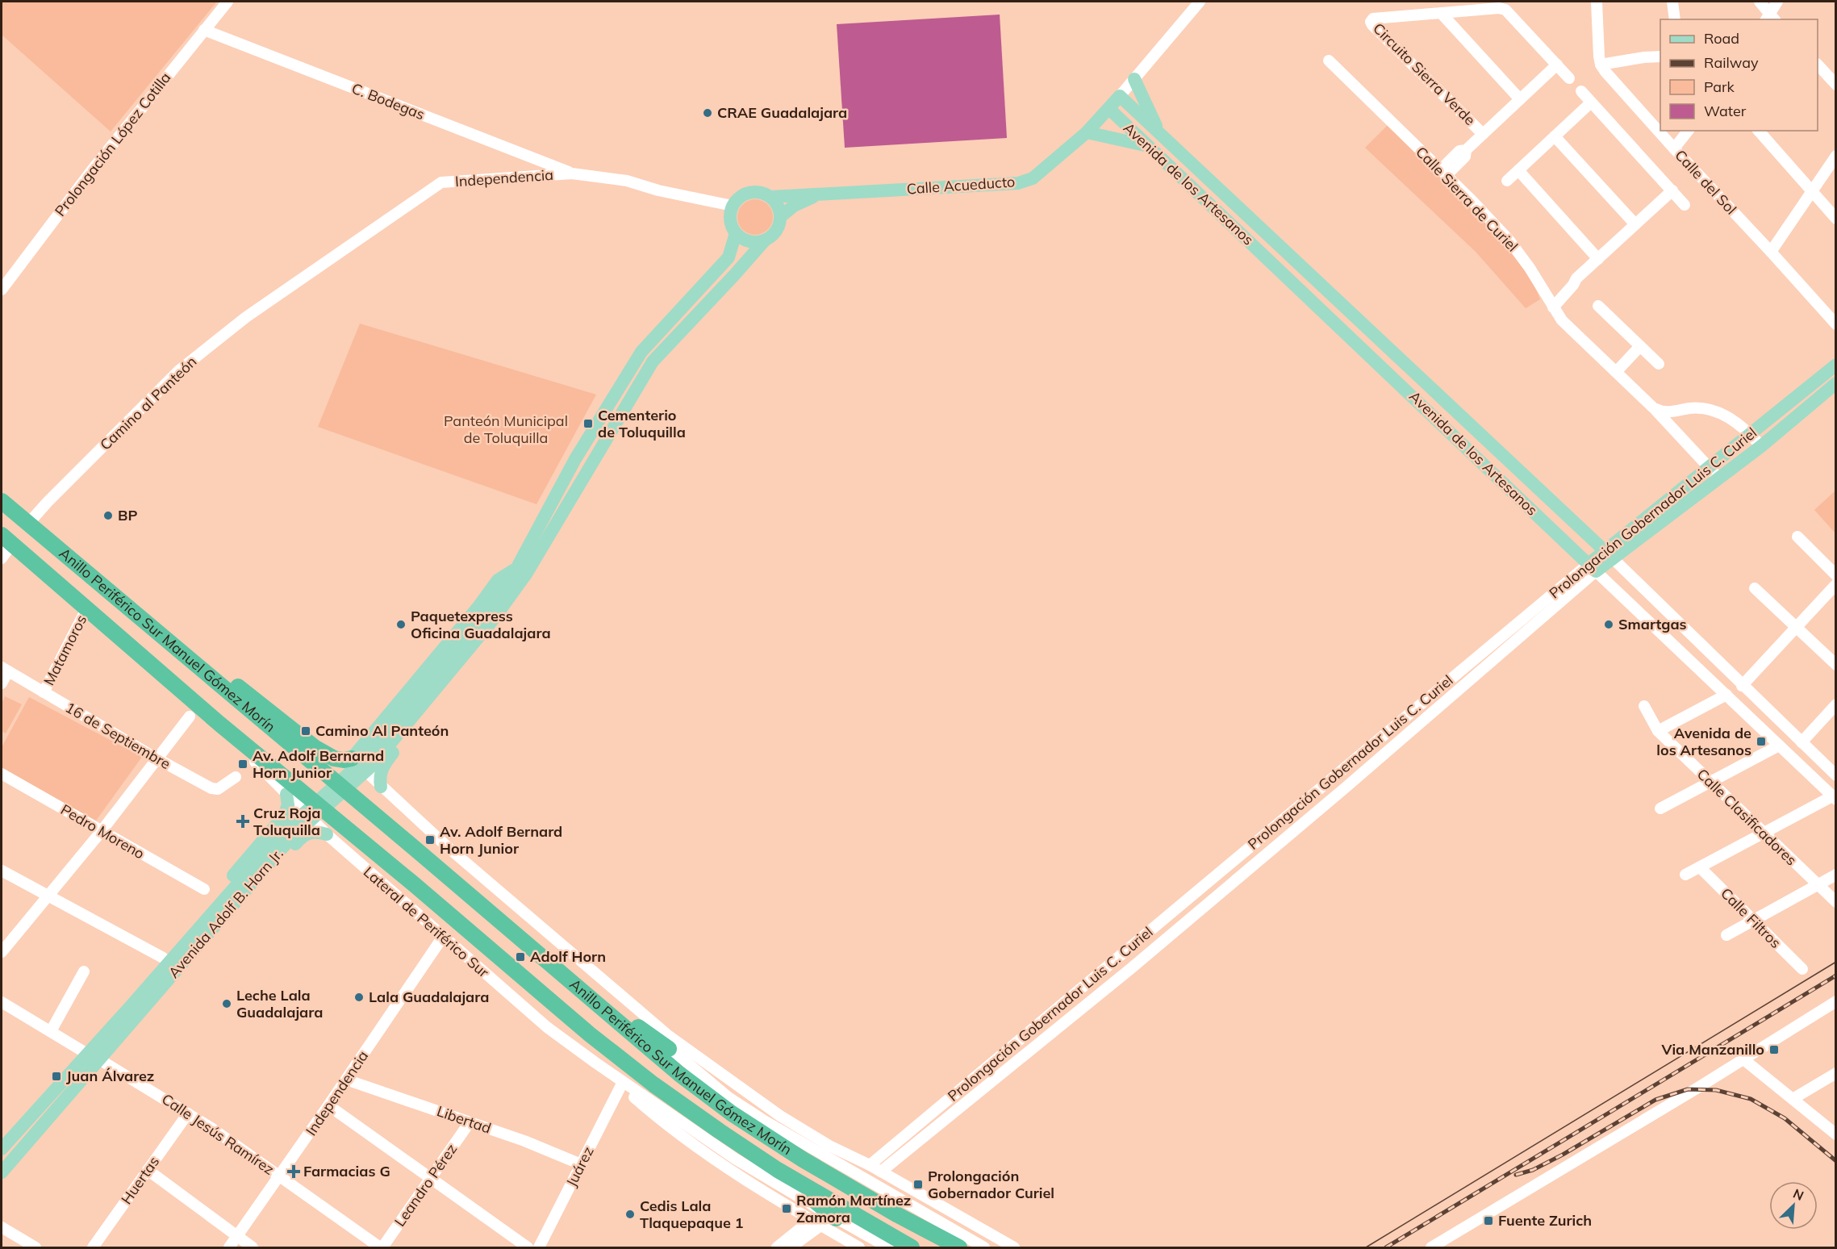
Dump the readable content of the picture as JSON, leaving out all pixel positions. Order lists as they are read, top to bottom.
{
  "streets": {
    "highway": ["Anillo Periférico Sur Manuel Gómez Morín"],
    "main road": [
      "Avenida de los Artesanos",
      "Calle Acueducto",
      "Prolongación Gobernador Luis C. Curiel",
      "Avenida Adolf B. Horn Jr."
    ],
    "street": [
      "Circuito Sierra Verde",
      "C. Bodegas",
      "Prolongación López Cotilla",
      "Independencia",
      "Calle del Sol",
      "Calle Sierra de Curiel",
      "Camino al Panteón",
      "Matamoros",
      "16 de Septiembre",
      "Calle Clasificadores",
      "Pedro Moreno",
      "Calle Filtros",
      "Lateral de Periférico Sur",
      "Libertad",
      "Calle Jesús Ramírez",
      "Juárez",
      "Huertas",
      "Leandro Pérez"
    ]
  },
  "crossings": [
    ["Circuito Sierra Verde", "Calle Sierra de Curiel"],
    ["C. Bodegas", "Prolongación López Cotilla"],
    ["C. Bodegas", "Independencia"],
    ["Independencia", "Calle Acueducto"],
    ["Independencia", "Camino al Panteón"],
    ["Independencia", "Avenida Adolf B. Horn Jr."],
    ["Independencia", "Lateral de Periférico Sur"],
    ["Independencia", "Libertad"],
    ["Independencia", "Calle Jesús Ramírez"],
    ["Avenida de los Artesanos", "Calle Acueducto"],
    ["Avenida de los Artesanos", "Prolongación Gobernador Luis C. Curiel"],
    ["Calle Acueducto", "Avenida Adolf B. Horn Jr."],
    ["Calle Sierra de Curiel", "Prolongación Gobernador Luis C. Curiel"],
    ["Camino al Panteón", "Anillo Periférico Sur Manuel Gómez Morín"],
    ["Anillo Periférico Sur Manuel Gómez Morín", "Matamoros"],
    ["Anillo Periférico Sur Manuel Gómez Morín", "Lateral de Periférico Sur"],
    ["Matamoros", "16 de Septiembre"],
    ["Avenida Adolf B. Horn Jr.", "Calle Jesús Ramírez"],
    ["Libertad", "Juárez"],
    ["Libertad", "Leandro Pérez"],
    ["Calle Jesús Ramírez", "Huertas"],
    ["Calle Jesús Ramírez", "Leandro Pérez"]
  ],
  "parks": ["Panteón Municipal de Toluquilla"],
  "places": {
    "other": [
      "CRAE Guadalajara",
      "BP",
      "Paquetexpress Oficina Guadalajara",
      "Smartgas",
      "Lala Guadalajara",
      "Leche Lala Guadalajara",
      "Cedis Lala Tlaquepaque 1"
    ],
    "transit": [
      "Cementerio de Toluquilla",
      "Camino Al Panteón",
      "Avenida de los Artesanos",
      "Av. Adolf Bernarnd Horn Junior",
      "Av. Adolf Bernard Horn Junior",
      "Adolf Horn",
      "Via Manzanillo",
      "Juan Álvarez",
      "Prolongación Gobernador Curiel",
      "Ramón Martínez Zamora",
      "Fuente Zurich"
    ],
    "health": ["Cruz Roja Toluquilla", "Farmacias G"]
  },
  "legend": [
    "Road",
    "Railway",
    "Park",
    "Water"
  ],
  "north": "top right"
}
